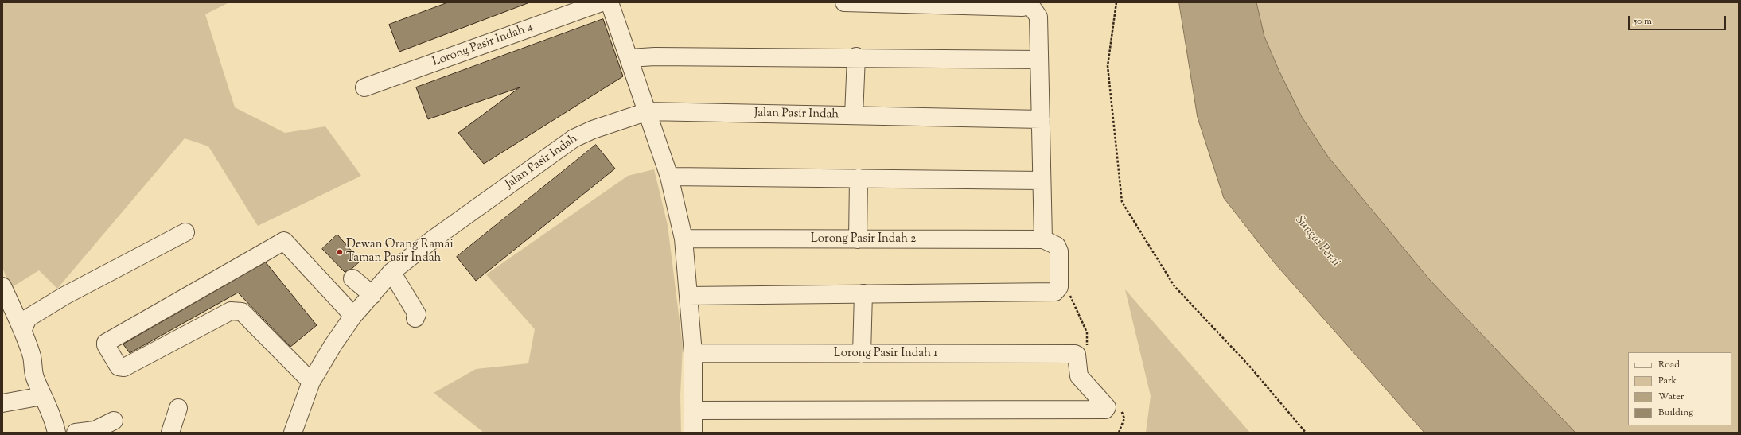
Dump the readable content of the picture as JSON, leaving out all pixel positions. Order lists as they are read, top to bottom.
{
  "streets": {
    "street": [
      "Lorong Pasir Indah 4",
      "Jalan Pasir Indah",
      "Lorong Pasir Indah 2",
      "Lorong Pasir Indah 1"
    ]
  },
  "water": ["Sungai Perai"],
  "places": ["Dewan Orang Ramai Taman Pasir Indah"],
  "legend": [
    "Road",
    "Park",
    "Water",
    "Building"
  ],
  "scale_bar": "50 m"
}
